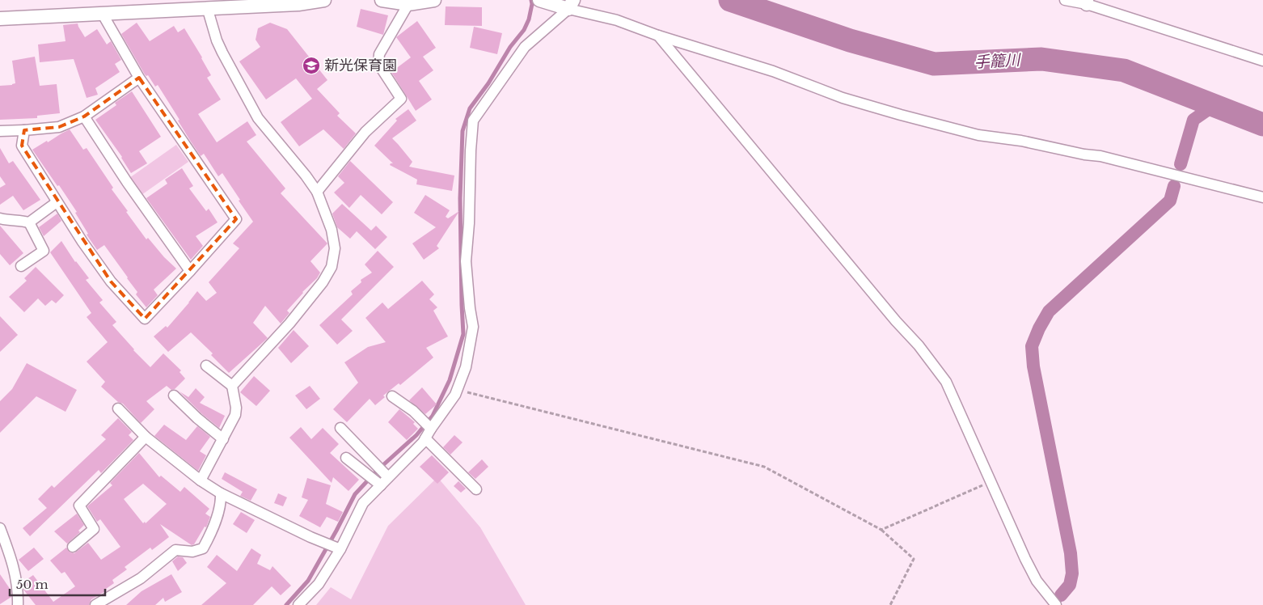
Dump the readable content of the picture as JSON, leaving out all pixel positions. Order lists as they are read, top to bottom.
{
  "water": ["手籠川"],
  "places": {
    "school or university": ["新光保育園"]
  },
  "scale_bar": "50 m"
}
